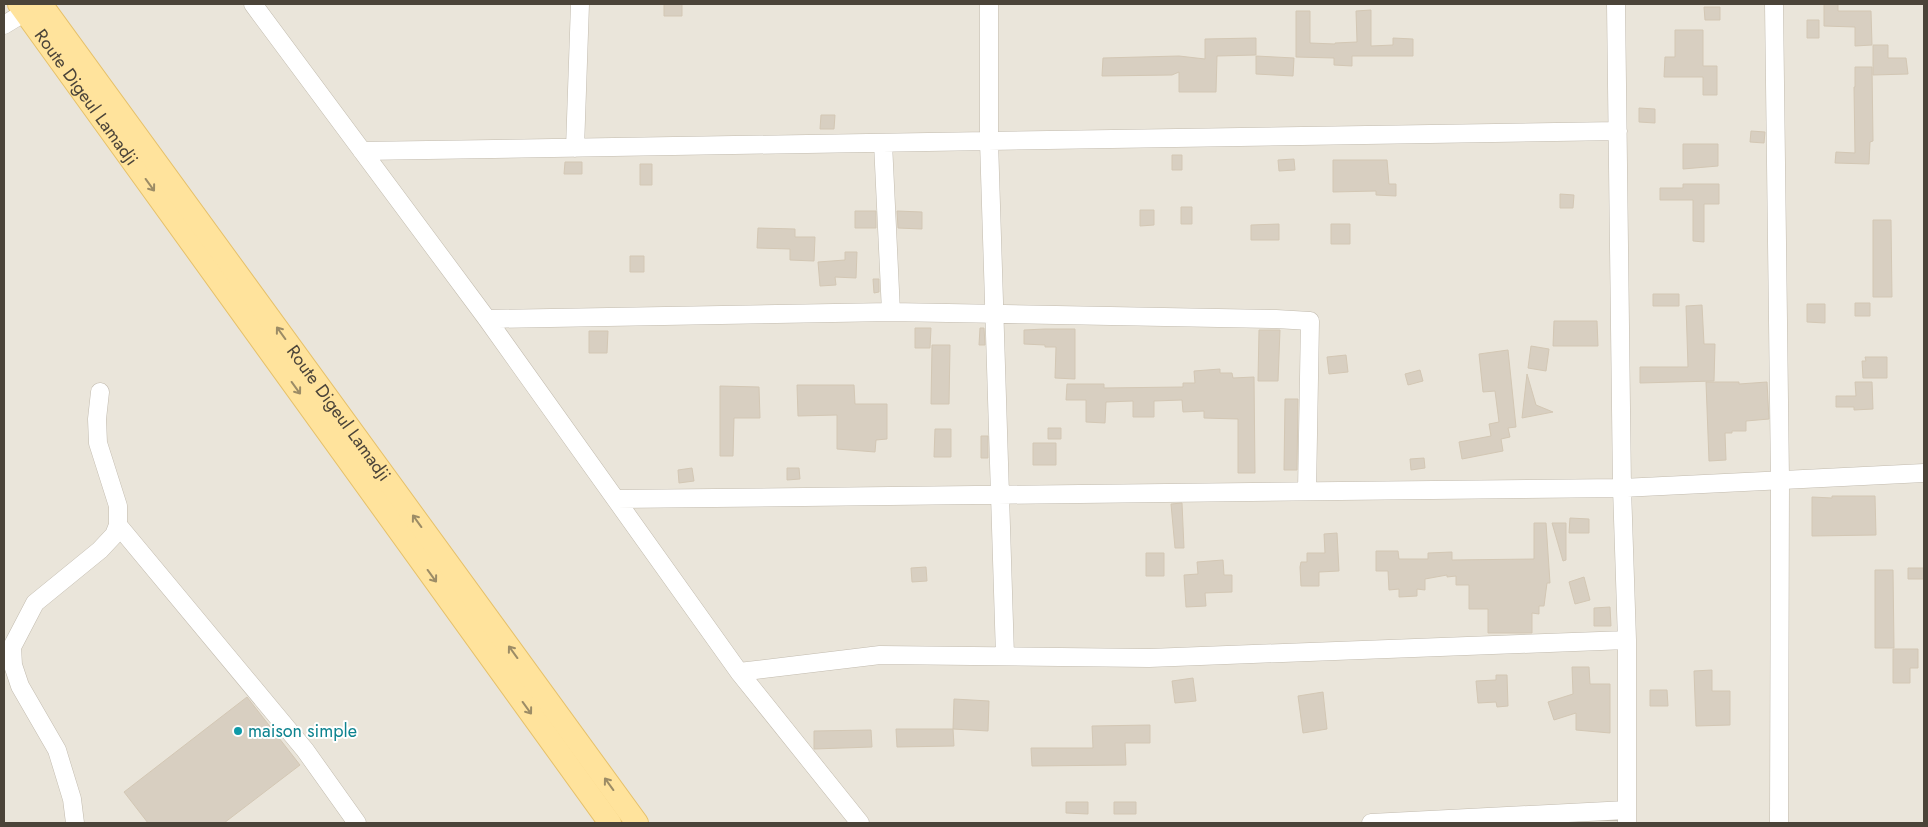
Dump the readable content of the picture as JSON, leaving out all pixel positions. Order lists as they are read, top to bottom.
{
  "streets": {
    "main road": ["Route Digeul Lamadji"]
  },
  "places": ["maison simple"]
}
